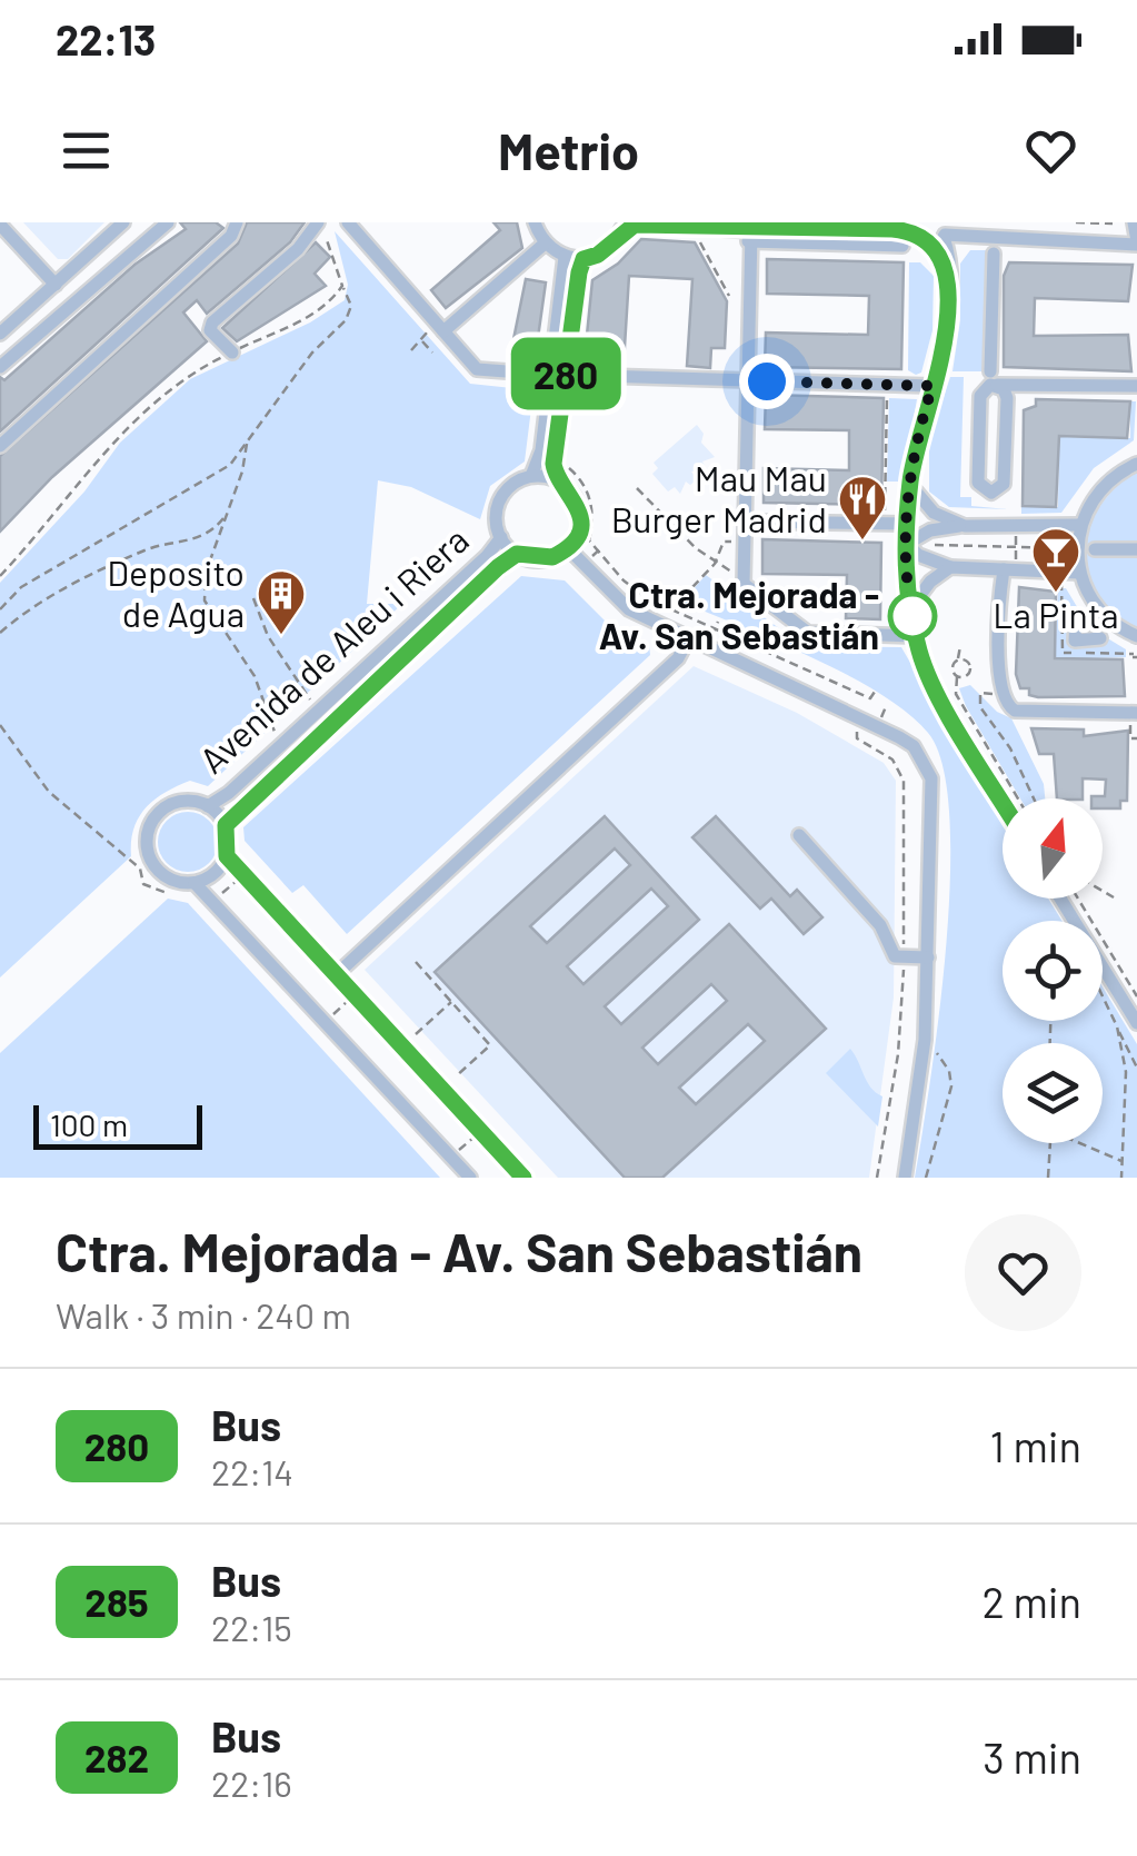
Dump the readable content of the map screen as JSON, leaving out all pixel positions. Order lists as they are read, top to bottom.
{
  "streets": {
    "street": ["Avenida de Aleu i Riera"]
  },
  "places": {
    "restaurant": ["Mau Mau Burger Madrid"],
    "bar": ["La Pinta"],
    "other": ["Ctra. Mejorada - Av. San Sebastián"],
    "building": ["Deposito de Agua"]
  },
  "lines": ["bus line 280"],
  "scale_bar": "100 m",
  "north": "top",
  "page": {
    "status": "22:13",
    "header": "Metrio",
    "on_map": "280",
    "scale": "100 m",
    "heading": ["Ctra. Mejorada - Av. San Sebastián", "Walk · 3 min · 240 m"],
    "list": [
      {
        "mark": "280",
        "name": "Bus",
        "note": "22:14",
        "value": "1 min"
      },
      {
        "mark": "285",
        "name": "Bus",
        "note": "22:15",
        "value": "2 min"
      },
      {
        "mark": "282",
        "name": "Bus",
        "note": "22:16",
        "value": "3 min"
      }
    ]
  }
}
